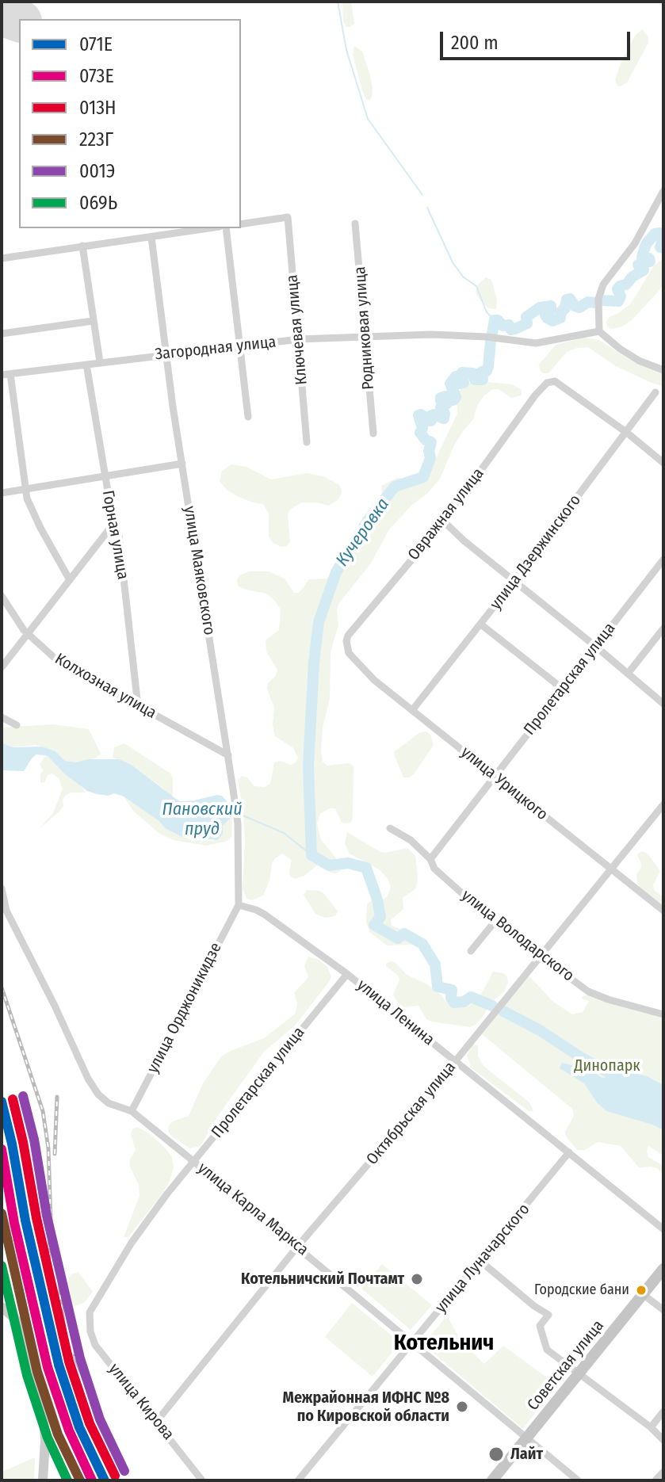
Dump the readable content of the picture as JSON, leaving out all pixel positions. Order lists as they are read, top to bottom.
{
  "streets": {
    "main road": ["Советская улица"],
    "street": [
      "Родниковая улица",
      "Ключевая улица",
      "Загородная улица",
      "Овражная улица",
      "Горная улица",
      "улица Дзержинского",
      "улица Маяковского",
      "Пролетарская улица",
      "Колхозная улица",
      "улица Урицкого",
      "улица Володарского",
      "улица Орджоникидзе",
      "улица Ленина",
      "Октябрьская улица",
      "улица Карла Маркса",
      "улица Луначарского",
      "улица Кирова"
    ]
  },
  "crossings": [
    ["Родниковая улица", "Загородная улица"],
    ["Ключевая улица", "Загородная улица"],
    ["Загородная улица", "Горная улица"],
    ["Загородная улица", "улица Маяковского"],
    ["Овражная улица", "улица Дзержинского"],
    ["Овражная улица", "улица Урицкого"],
    ["Горная улица", "Колхозная улица"],
    ["улица Дзержинского", "улица Урицкого"],
    ["улица Маяковского", "Колхозная улица"],
    ["улица Маяковского", "улица Орджоникидзе"],
    ["улица Маяковского", "улица Ленина"],
    ["Пролетарская улица", "улица Урицкого"],
    ["Пролетарская улица", "улица Володарского"],
    ["Пролетарская улица", "улица Ленина"],
    ["Пролетарская улица", "улица Карла Маркса"],
    ["Пролетарская улица", "улица Кирова"],
    ["улица Урицкого", "Октябрьская улица"],
    ["улица Володарского", "Октябрьская улица"],
    ["улица Орджоникидзе", "улица Ленина"],
    ["улица Орджоникидзе", "улица Карла Маркса"],
    ["улица Ленина", "Октябрьская улица"],
    ["улица Ленина", "улица Луначарского"],
    ["Октябрьская улица", "улица Карла Маркса"],
    ["Октябрьская улица", "улица Кирова"],
    ["улица Карла Маркса", "улица Луначарского"],
    ["улица Карла Маркса", "Советская улица"]
  ],
  "districts": ["Котельнич"],
  "water": ["Кучеровка", "Пановский пруд"],
  "parks": ["Динопарк"],
  "places": [
    "Котельничский Почтамт",
    "Городские бани",
    "Межрайонная ИФНС №8 по Кировской области",
    "Лайт"
  ],
  "lines": [
    "transit line 001Э",
    "transit line 013Н",
    "transit line 071Е",
    "transit line 073Е",
    "transit line 223Г",
    "transit line 069Ь"
  ],
  "legend": [
    "071Е",
    "073Е",
    "013Н",
    "223Г",
    "001Э",
    "069Ь"
  ],
  "scale_bar": "200 m"
}
